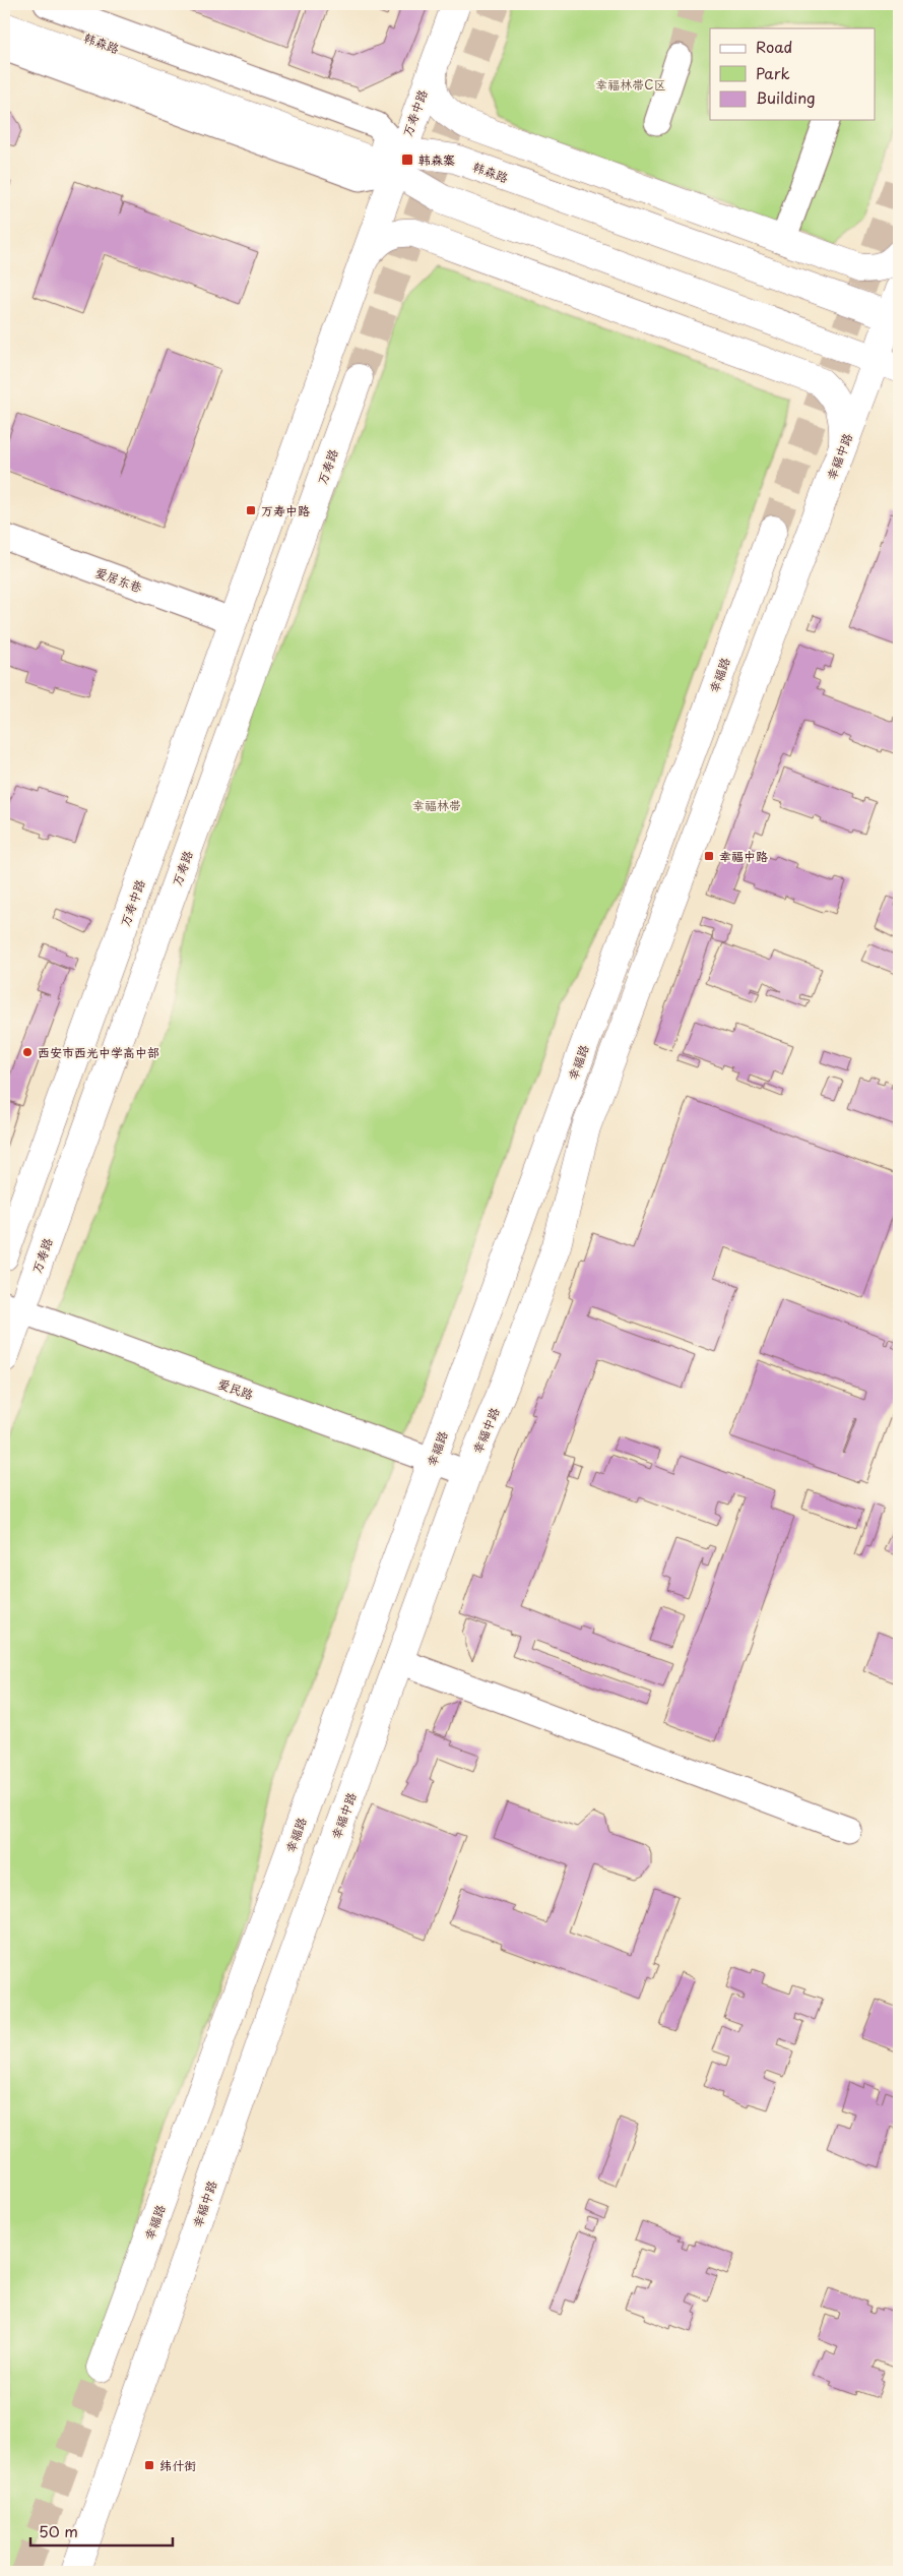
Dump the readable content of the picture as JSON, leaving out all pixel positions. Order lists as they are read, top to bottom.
{
  "streets": {
    "main road": [
      "韩森路",
      "万寿中路",
      "幸福中路",
      "万寿路",
      "幸福路"
    ],
    "street": ["爱居东巷", "爱民路"]
  },
  "crossings": [
    ["韩森路", "万寿中路"],
    ["韩森路", "幸福中路"],
    ["万寿中路", "爱居东巷"],
    ["幸福中路", "爱民路"],
    ["万寿路", "爱民路"],
    ["幸福路", "爱民路"]
  ],
  "parks": ["幸福林带C区", "幸福林带"],
  "places": {
    "transit": [
      "韩森寨",
      "万寿中路",
      "幸福中路",
      "纬什街"
    ],
    "other": ["西安市西光中学高中部"]
  },
  "legend": ["Road", "Park", "Building"],
  "scale_bar": "50 m"
}
